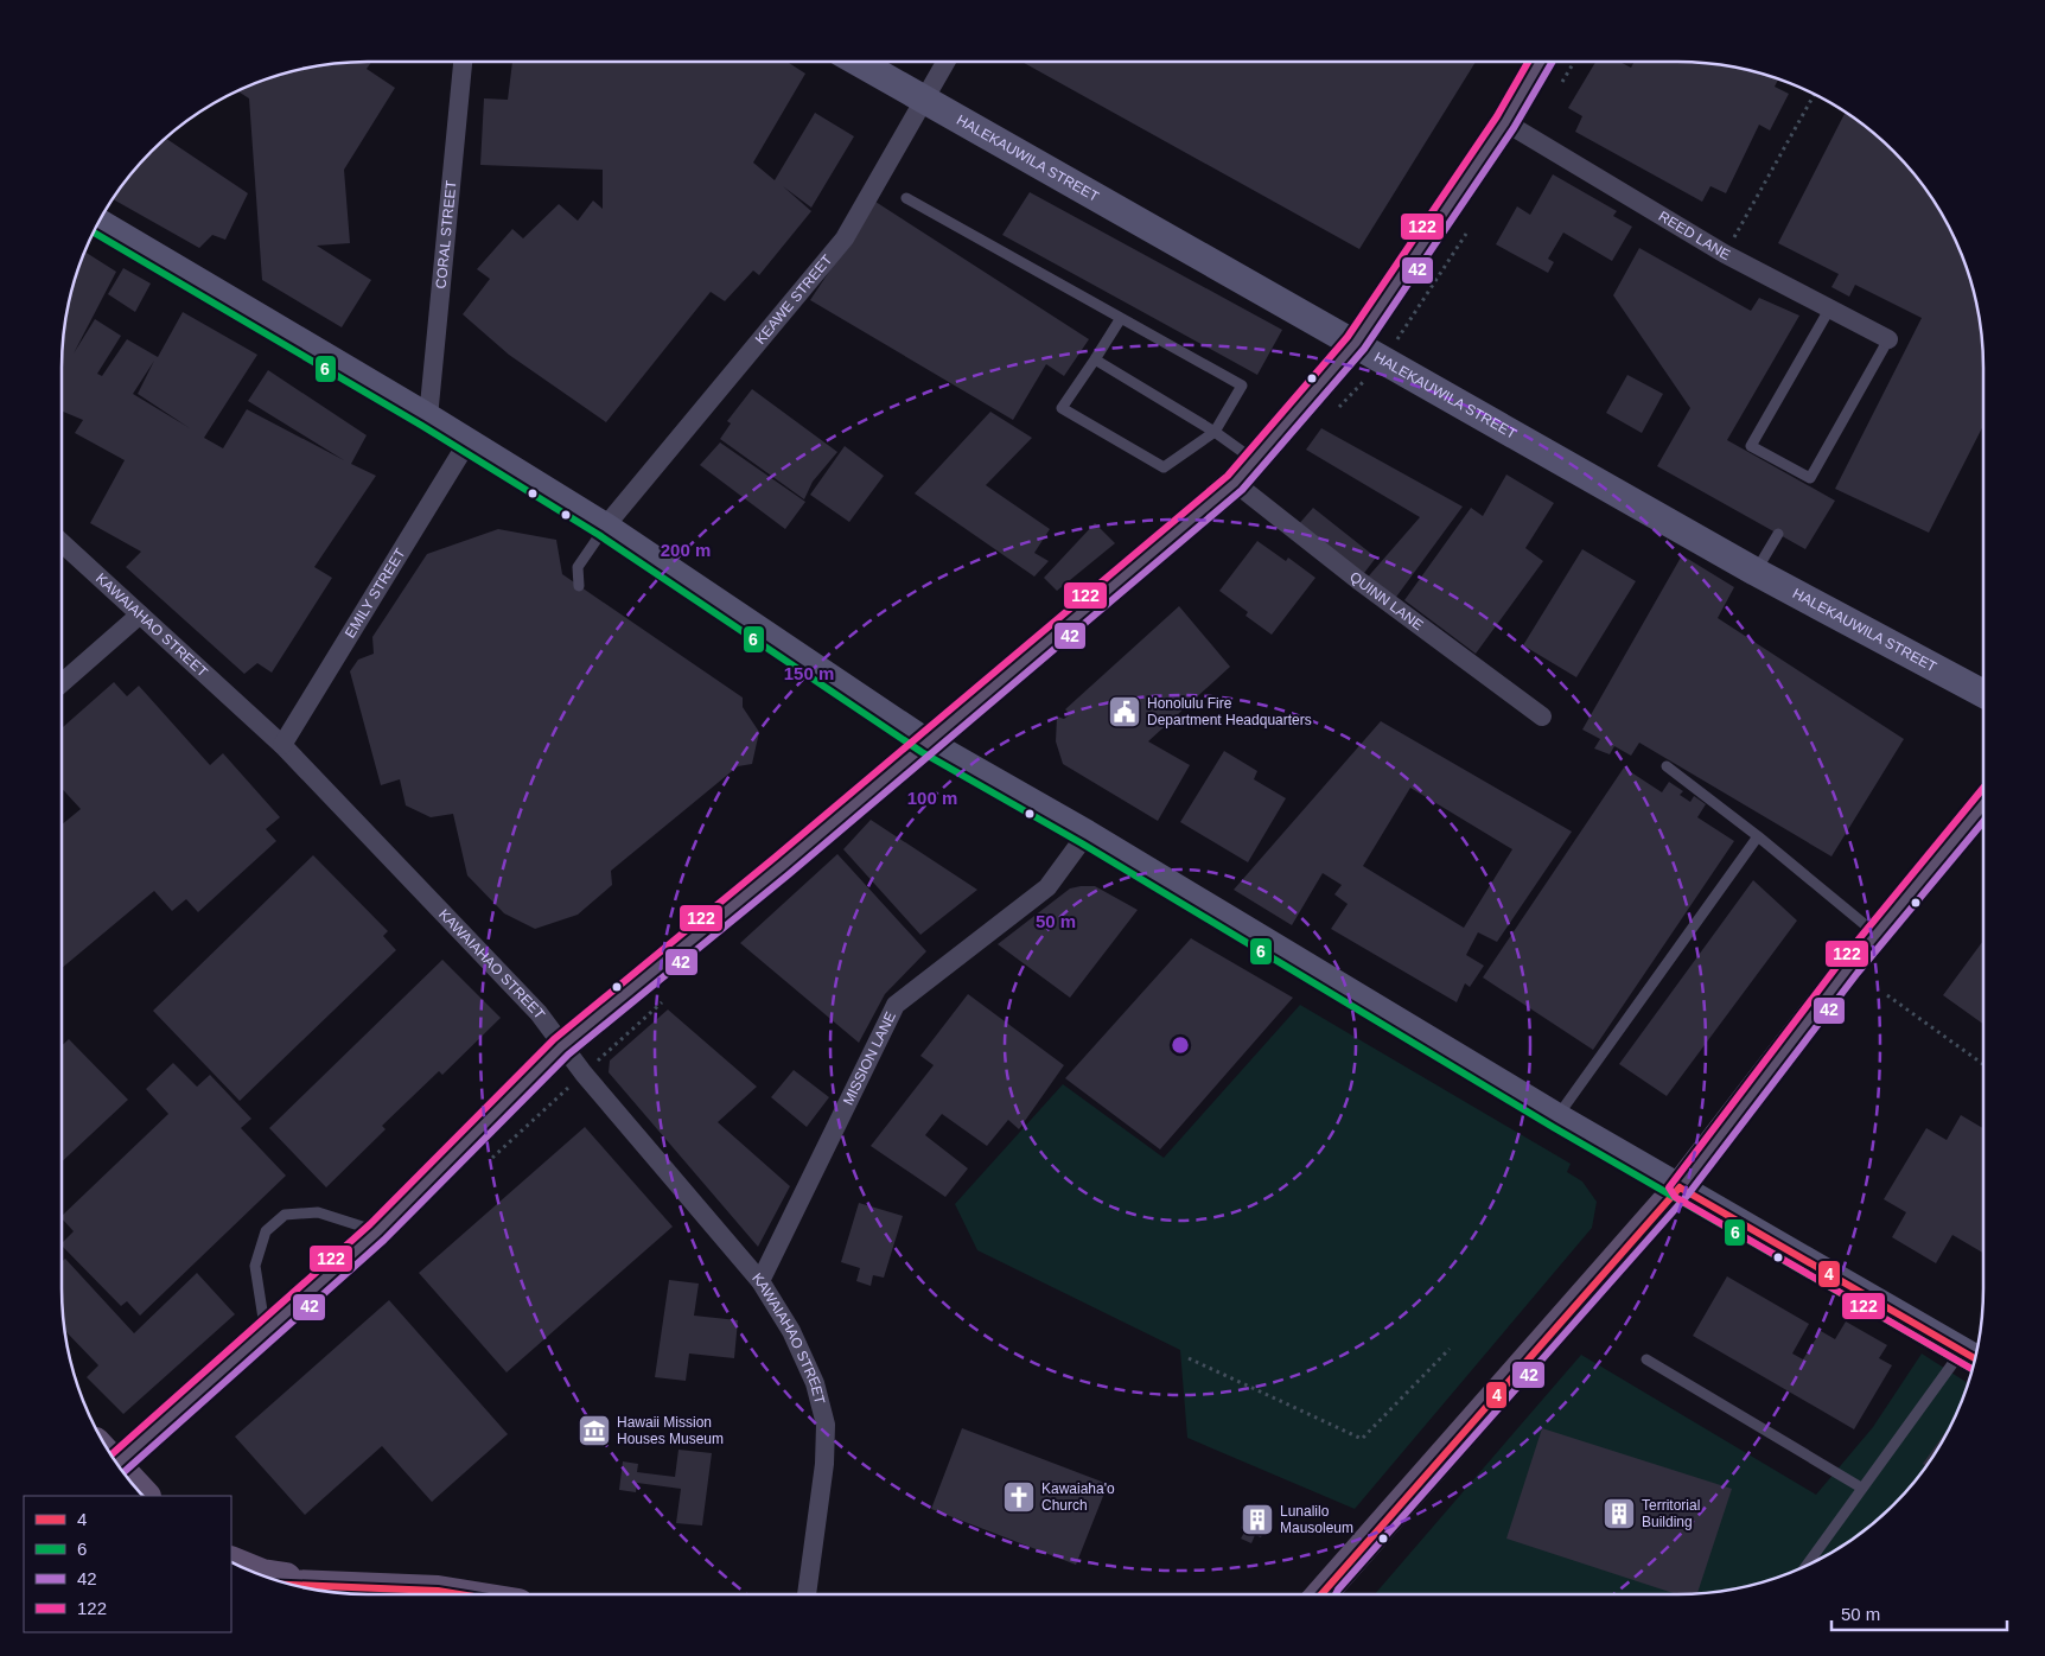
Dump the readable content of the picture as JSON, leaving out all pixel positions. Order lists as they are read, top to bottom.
{
  "streets": {
    "street": [
      "HALEKAUWILA STREET",
      "CORAL STREET",
      "REED LANE",
      "KEAWE STREET",
      "EMILY STREET",
      "QUINN LANE",
      "KAWAIAHAO STREET",
      "MISSION LANE"
    ]
  },
  "crossings": [
    ["HALEKAUWILA STREET", "KEAWE STREET"],
    ["EMILY STREET", "KAWAIAHAO STREET"],
    ["KAWAIAHAO STREET", "MISSION LANE"]
  ],
  "places": {
    "public building": ["Honolulu Fire Department Headquarters"],
    "museum": ["Hawaii Mission Houses Museum"],
    "church": ["Kawaiaha'o Church"],
    "building": ["Territorial Building", "Lunalilo Mausoleum"]
  },
  "lines": [
    "transit line 42",
    "transit line 122",
    "transit line 6",
    "transit line 4"
  ],
  "legend": [
    "4",
    "6",
    "42",
    "122"
  ],
  "scale_bar": "50 m",
  "rings": [
    "200 m",
    "150 m",
    "100 m",
    "50 m"
  ]
}
